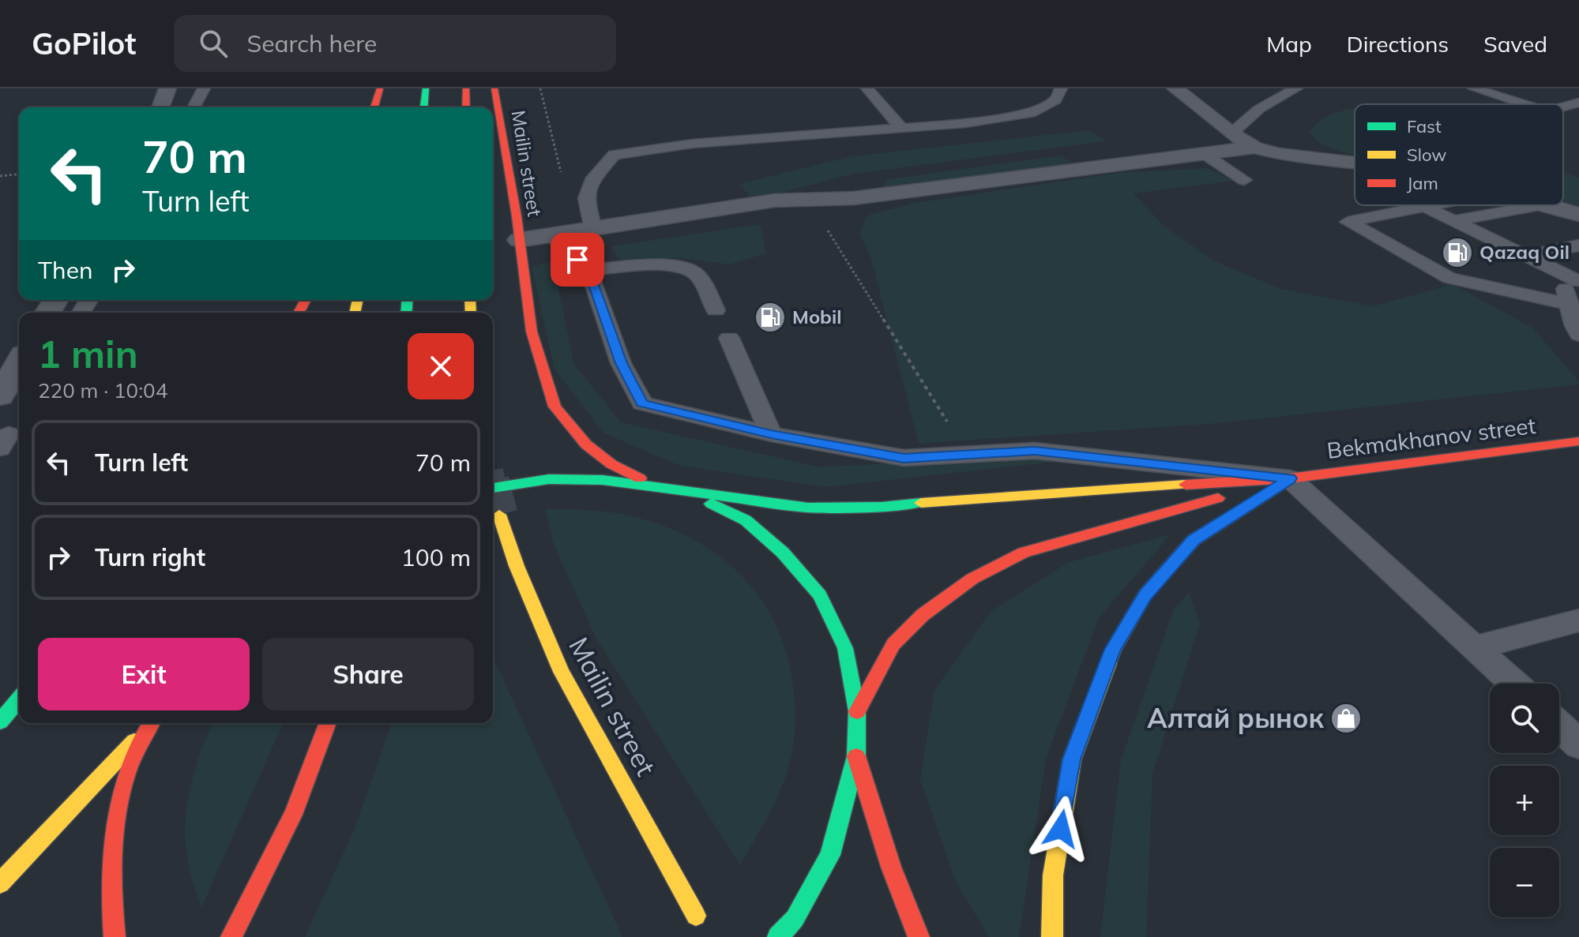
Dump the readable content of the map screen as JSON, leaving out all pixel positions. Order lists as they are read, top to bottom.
{
  "streets": {
    "main road": ["Mailin street", "Bekmakhanov street"]
  },
  "places": {
    "fuel station": ["Qazaq Oil", "Mobil"],
    "shop": ["Алтай рынок"]
  },
  "legend": ["Fast", "Slow", "Jam"],
  "page": {
    "header": "GoPilot",
    "search": "Search here",
    "nav": ["Map", "Directions", "Saved"],
    "turn": ["70 m", "Turn left"],
    "then": "Then",
    "heading": ["1 min", "220 m · 10:04"],
    "list": [
      {
        "name": "Turn left",
        "value": "70 m"
      },
      {
        "name": "Turn right",
        "value": "100 m"
      }
    ],
    "buttons": ["Exit", "Share"],
    "map_buttons": ["+", "−"]
  }
}
